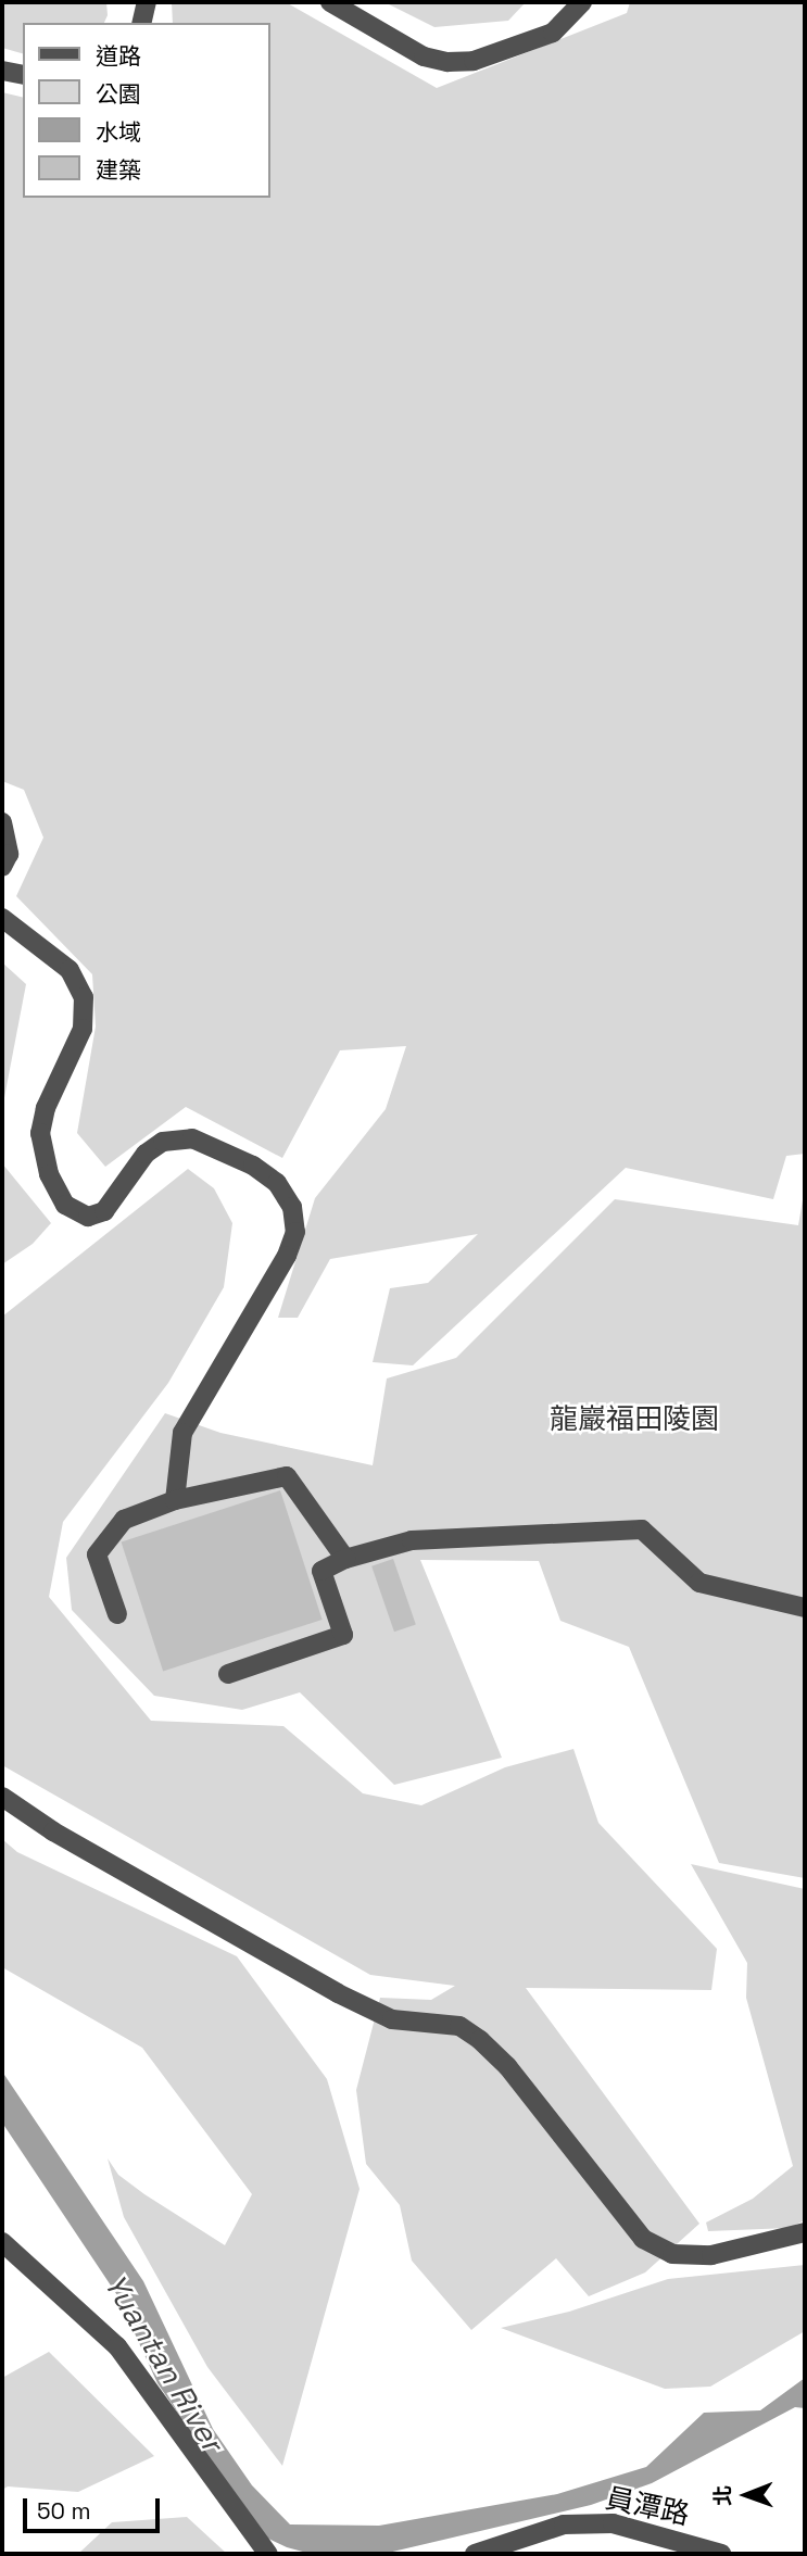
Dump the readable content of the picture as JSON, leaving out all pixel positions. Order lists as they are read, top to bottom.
{
  "streets": {
    "street": ["員潭路"]
  },
  "water": ["Yuantan River"],
  "parks": ["龍巖福田陵園"],
  "legend": [
    "道路",
    "公園",
    "水域",
    "建築"
  ],
  "scale_bar": "50 m",
  "north": "left"
}
